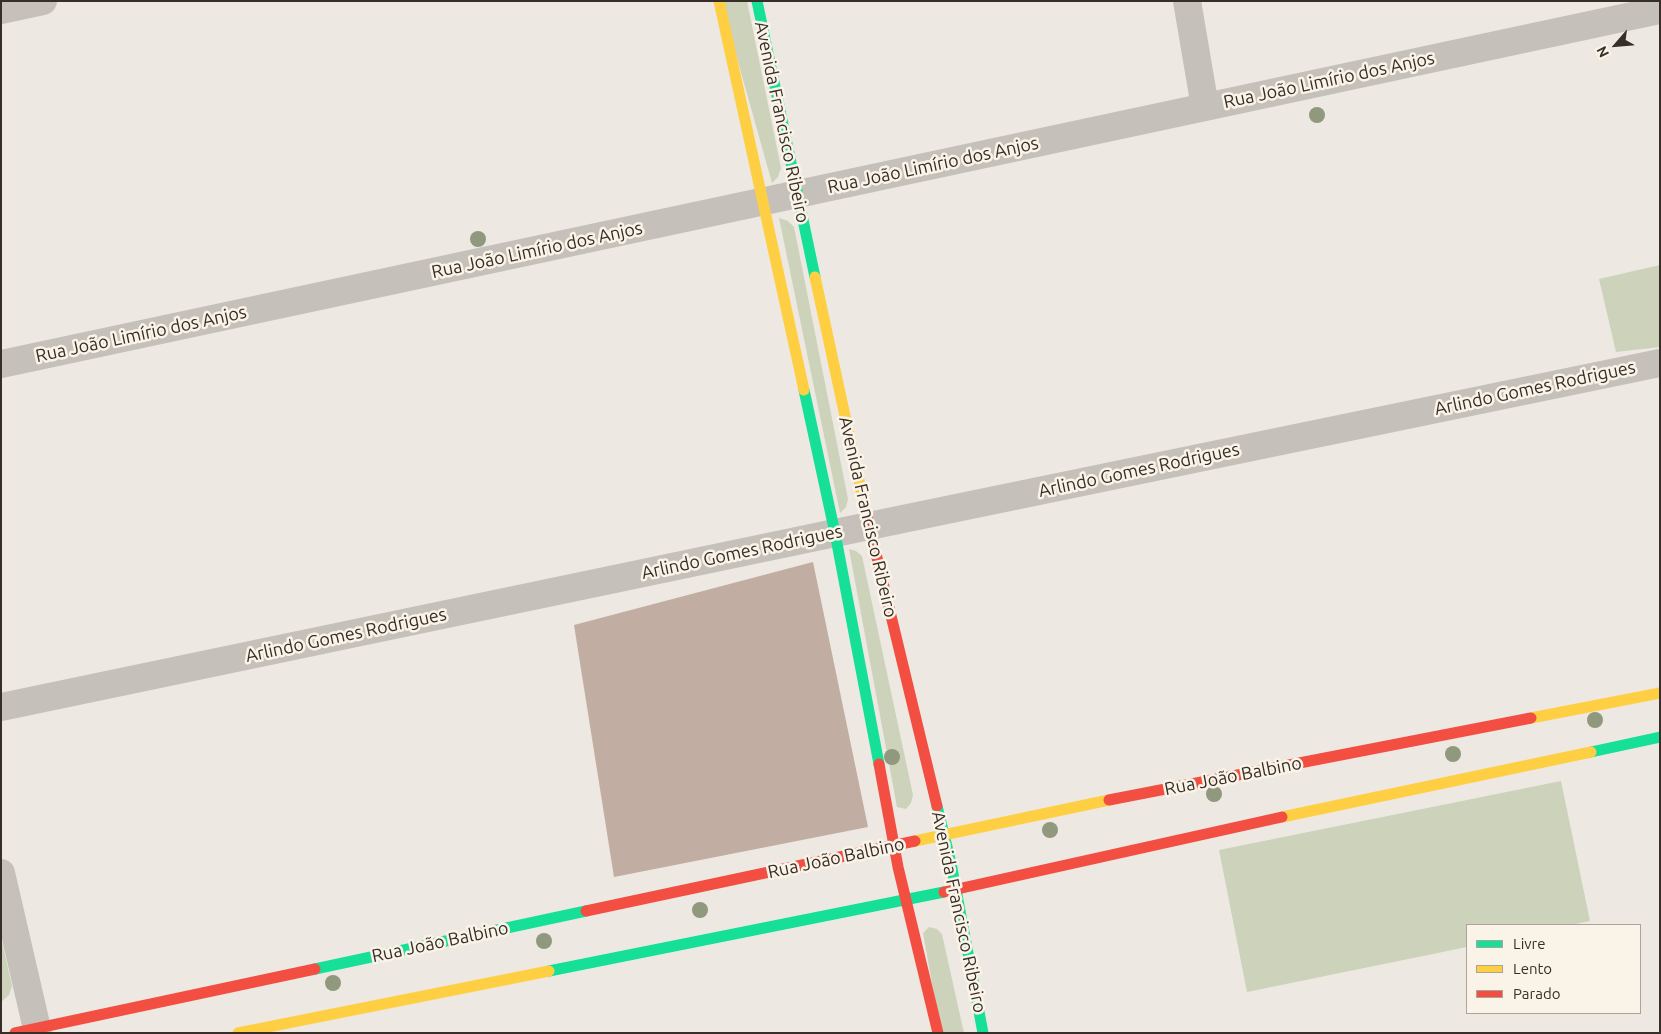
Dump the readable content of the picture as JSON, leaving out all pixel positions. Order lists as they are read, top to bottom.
{
  "streets": {
    "main road": ["Avenida Francisco Ribeiro", "Rua João Balbino"],
    "street": ["Rua João Limírio dos Anjos", "Arlindo Gomes Rodrigues"]
  },
  "crossings": [
    ["Rua João Limírio dos Anjos", "Avenida Francisco Ribeiro"],
    ["Avenida Francisco Ribeiro", "Arlindo Gomes Rodrigues"],
    ["Avenida Francisco Ribeiro", "Rua João Balbino"]
  ],
  "legend": ["Livre", "Lento", "Parado"],
  "north": "bottom left"
}
